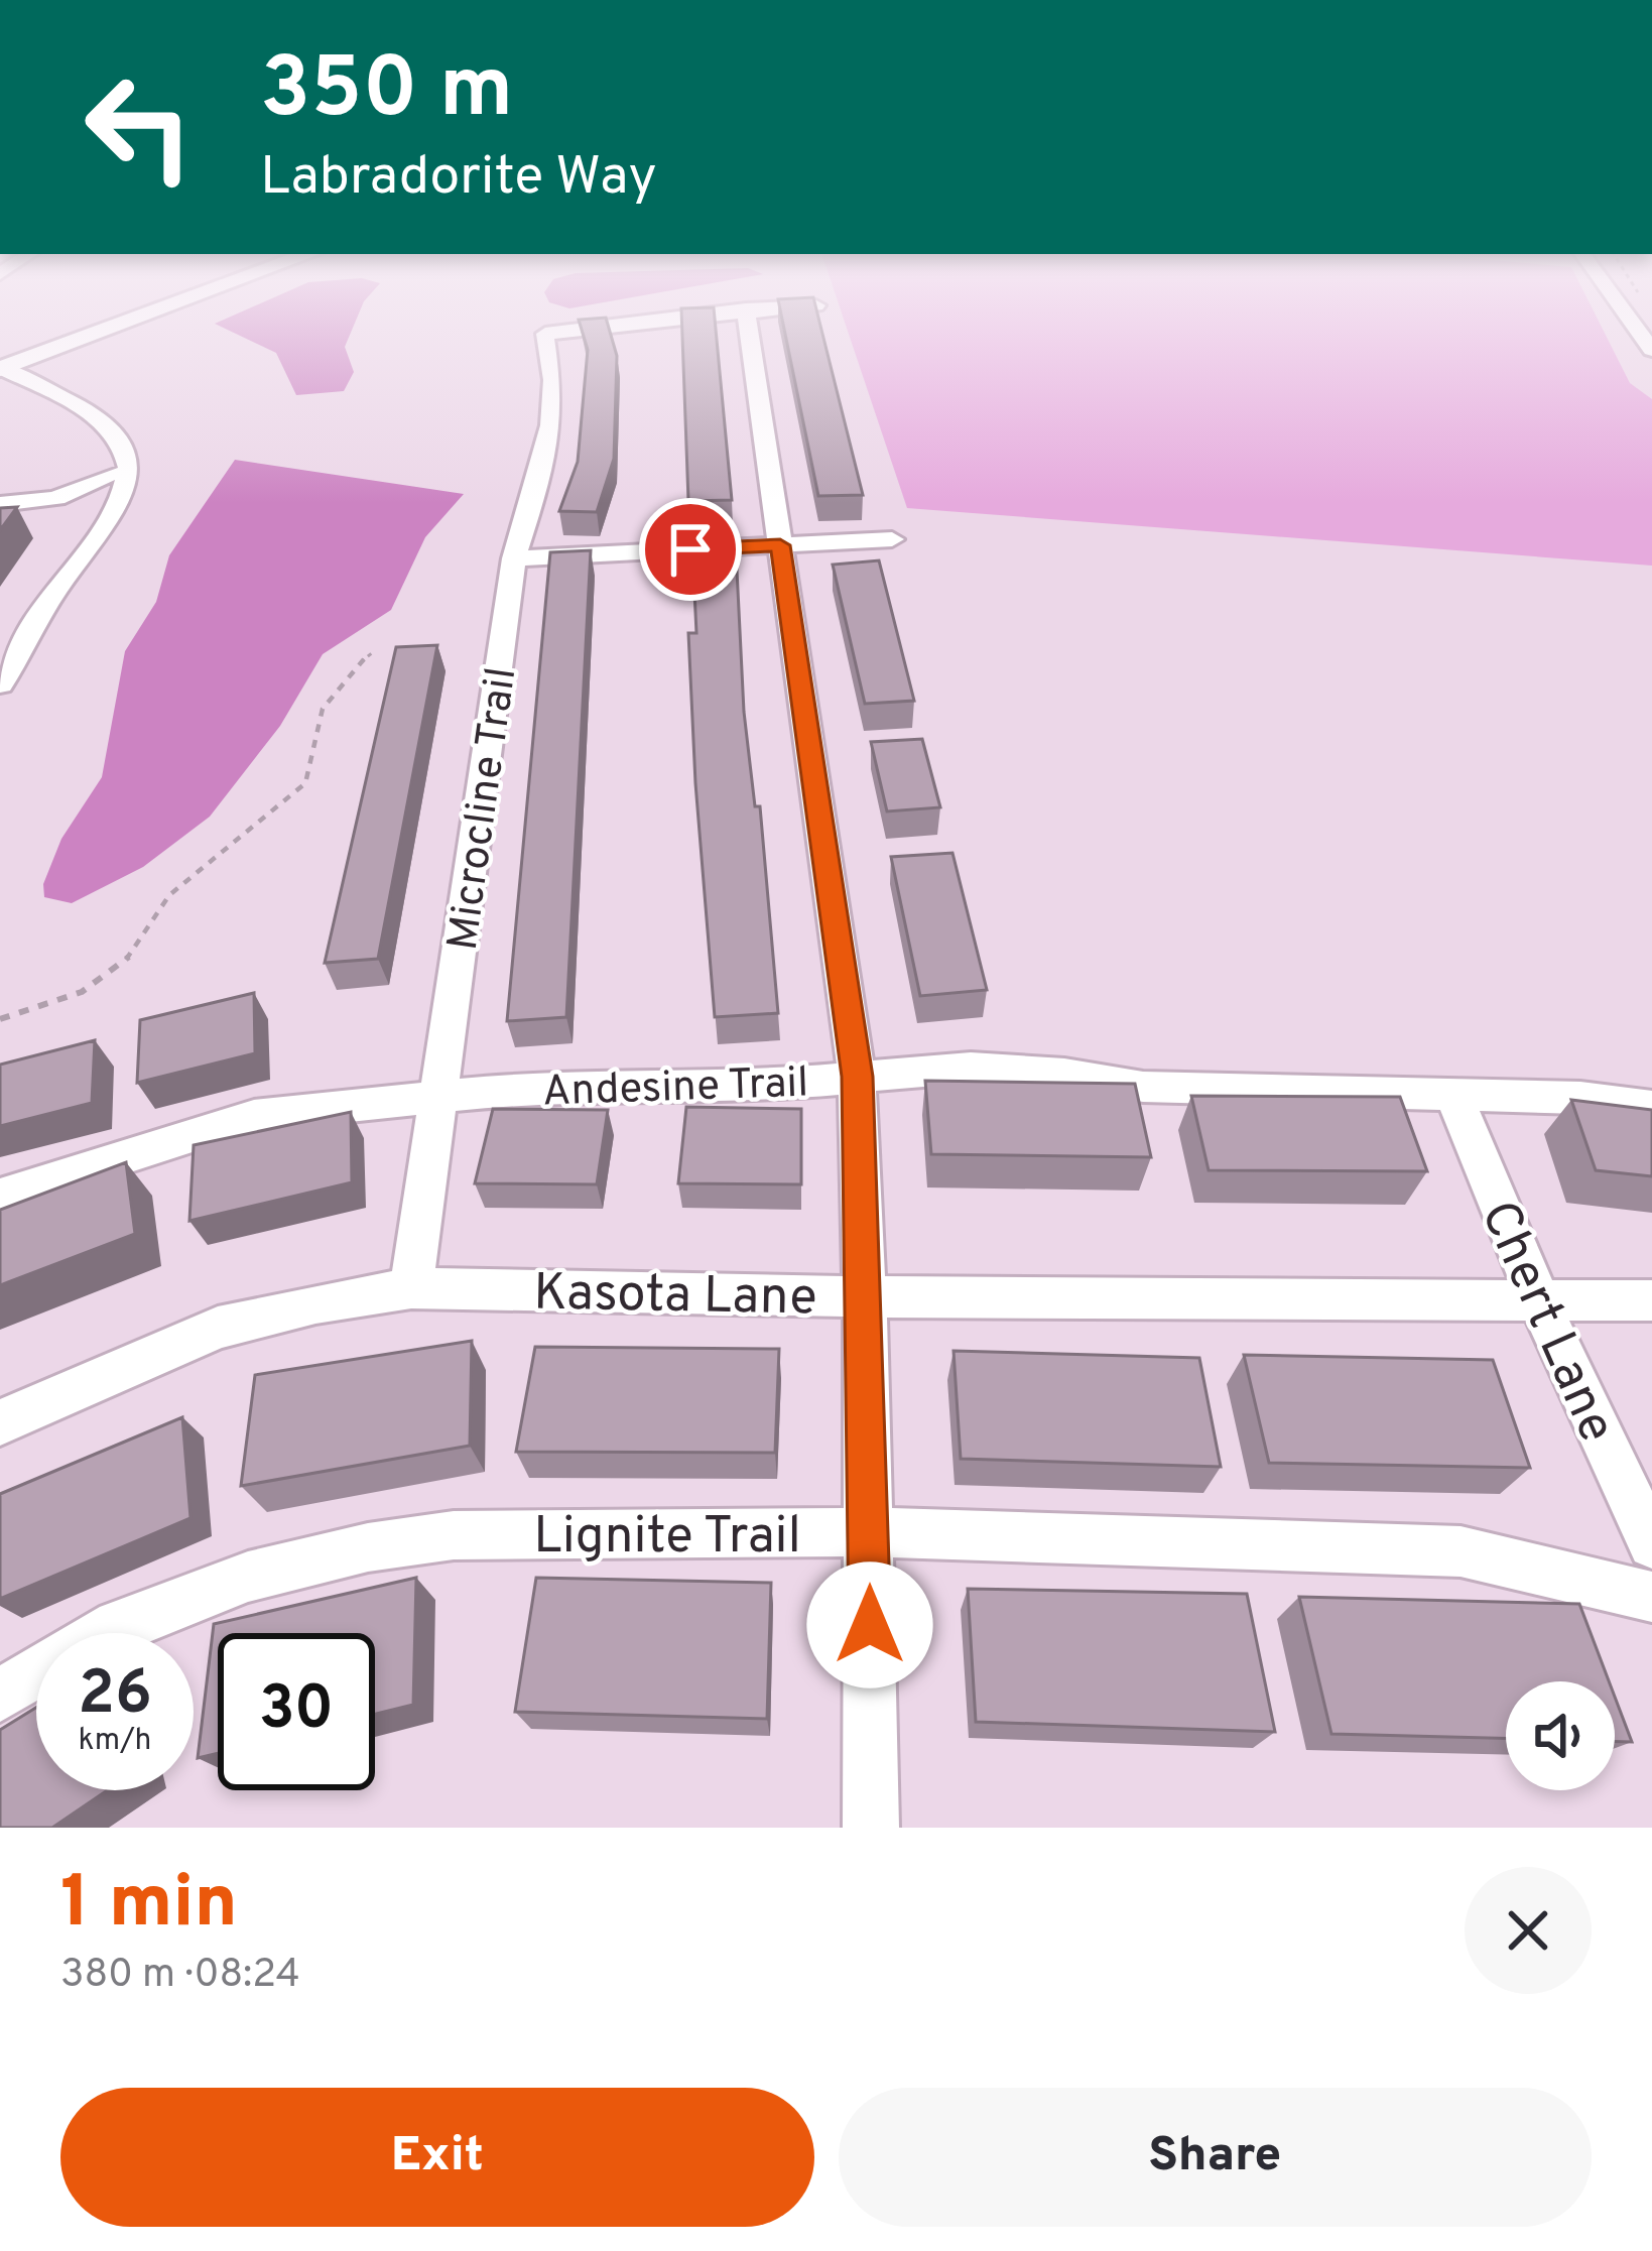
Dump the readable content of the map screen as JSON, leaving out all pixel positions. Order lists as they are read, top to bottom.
{
  "streets": {
    "street": [
      "Microcline Trail",
      "Andesine Trail",
      "Kasota Lane",
      "Chert Lane",
      "Lignite Trail"
    ]
  },
  "crossings": [
    ["Microcline Trail", "Andesine Trail"],
    ["Microcline Trail", "Kasota Lane"],
    ["Andesine Trail", "Chert Lane"],
    ["Kasota Lane", "Chert Lane"]
  ],
  "page": {
    "turn": ["350 m", "Labradorite Way"],
    "speed": "26 km/h",
    "limit": "30",
    "heading": ["1 min", "380 m · 08:24"],
    "buttons": ["Exit", "Share"]
  }
}
